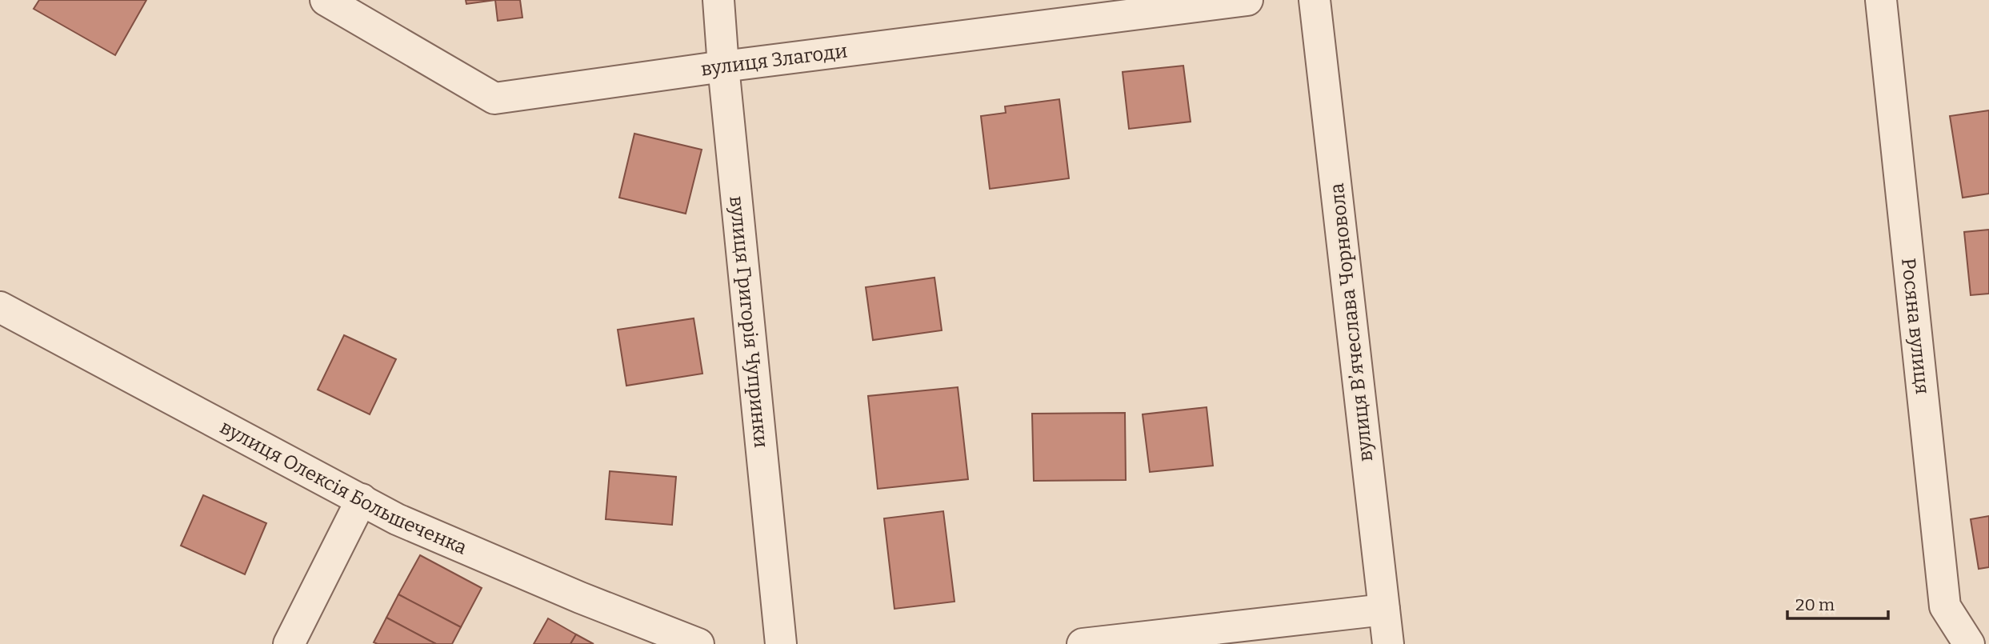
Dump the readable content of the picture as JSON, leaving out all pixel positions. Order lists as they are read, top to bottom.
{
  "streets": {
    "street": [
      "вулиця Злагоди",
      "вулиця Григорія Чупринки",
      "вулиця Вʼячеслава Чорновола",
      "Росяна вулиця",
      "вулиця Олексія Большеченка"
    ]
  },
  "crossings": [
    ["вулиця Злагоди", "вулиця Григорія Чупринки"]
  ],
  "scale_bar": "20 m"
}
